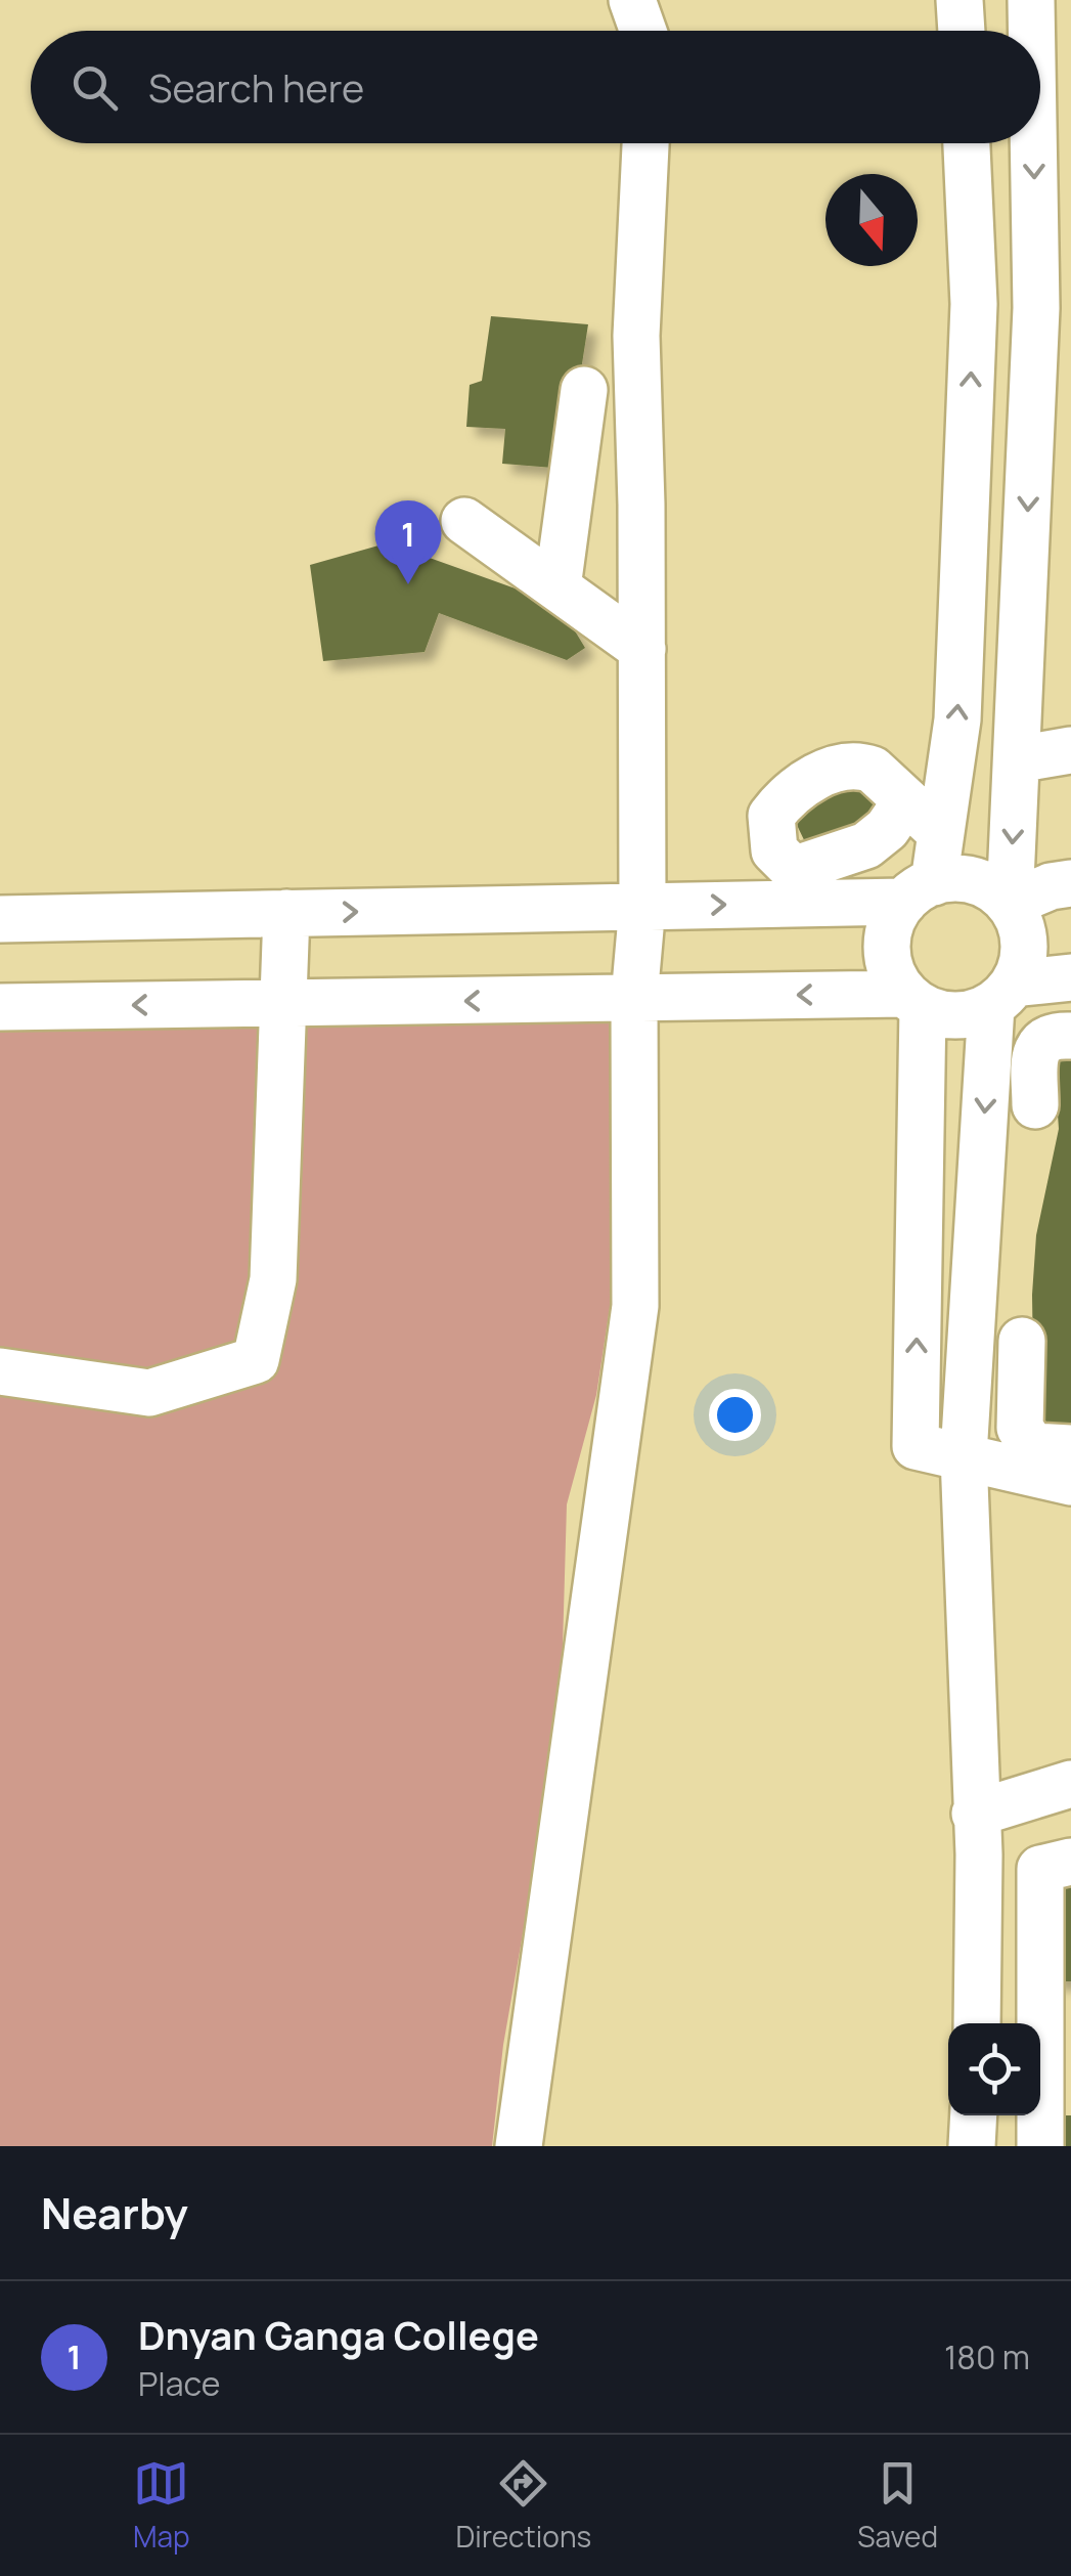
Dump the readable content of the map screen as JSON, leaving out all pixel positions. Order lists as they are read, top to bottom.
{
  "north": "bottom",
  "page": {
    "search": "Search here",
    "pins": "1",
    "heading": "Nearby",
    "list": [
      {
        "mark": "1",
        "name": "Dnyan Ganga College",
        "note": "Place",
        "value": "180 m"
      }
    ],
    "nav": ["Map", "Directions", "Saved"]
  }
}
